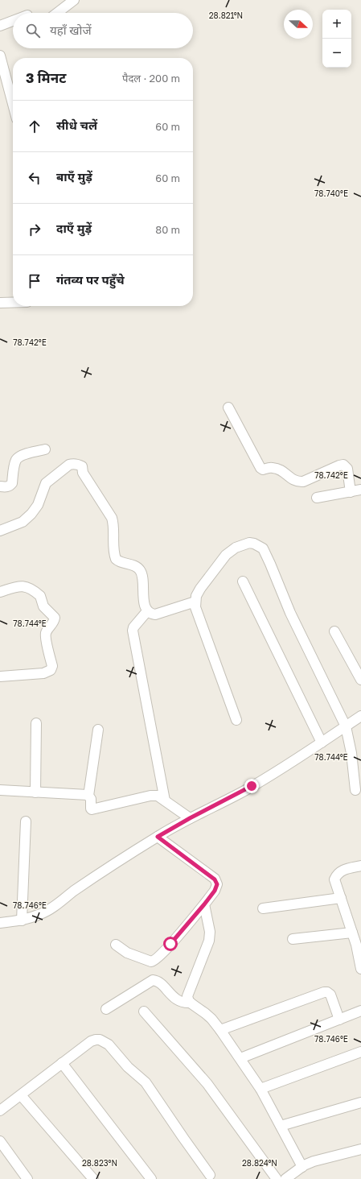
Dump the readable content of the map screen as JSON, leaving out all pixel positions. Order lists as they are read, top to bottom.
{
  "north": "right",
  "page": {
    "map_buttons": ["+", "−"],
    "search": "यहाँ खोजें",
    "heading": ["3 मिनट", "पैदल · 200 m"],
    "list": [
      ["सीधे चलें", "60 m"],
      ["बाएँ मुड़ें", "60 m"],
      ["दाएँ मुड़ें", "80 m"],
      "गंतव्य पर पहुँचे"
    ]
  },
  "coordinates": [
    "28.821°N",
    "78.740°E",
    "78.742°E",
    "78.744°E",
    "78.746°E",
    "28.823°N",
    "28.824°N"
  ]
}
